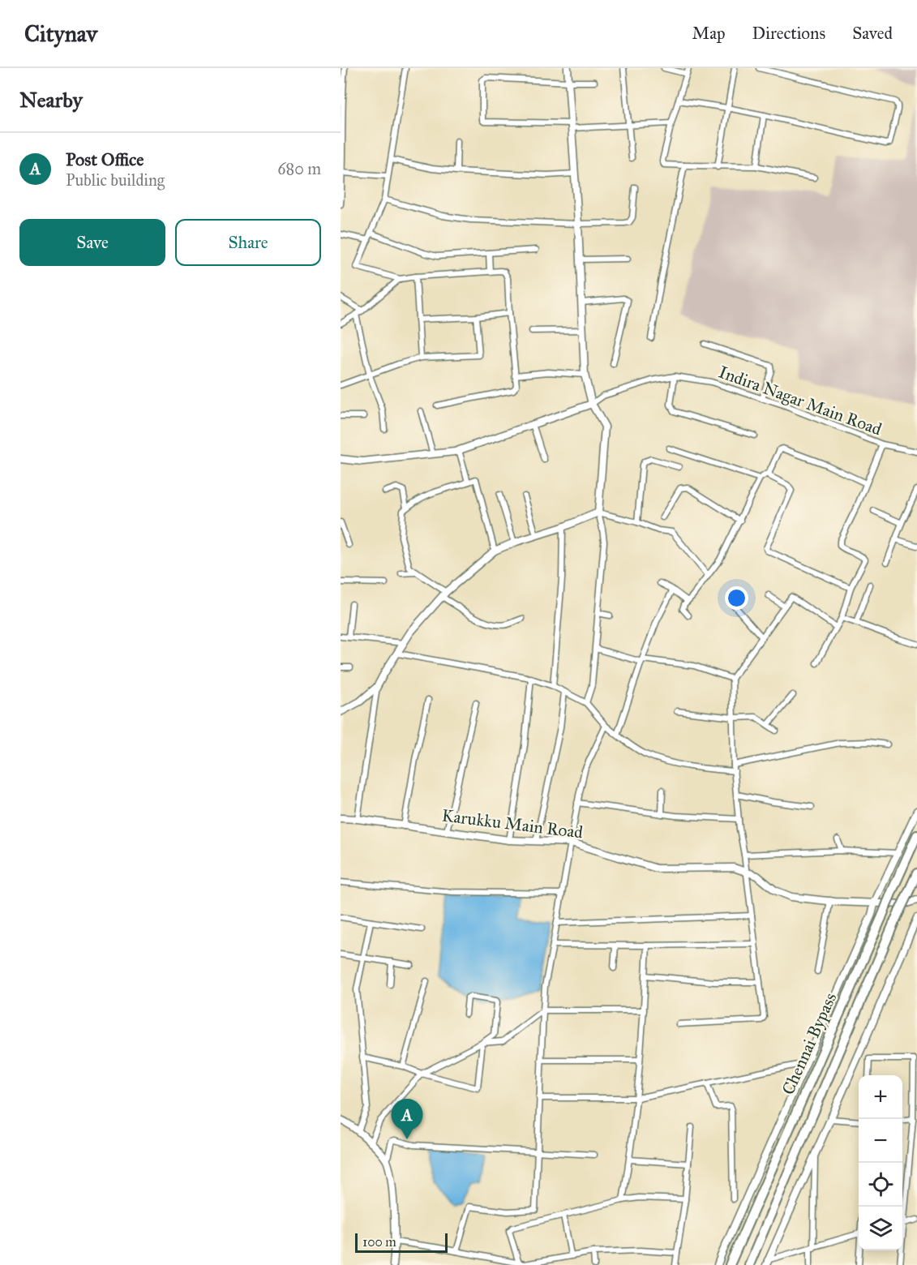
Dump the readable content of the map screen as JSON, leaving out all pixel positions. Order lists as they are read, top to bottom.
{
  "streets": {
    "highway": ["Chennai Bypass"],
    "street": ["Indira Nagar Main Road", "Karukku Main Road"]
  },
  "scale_bar": "100 m",
  "page": {
    "header": "Citynav",
    "nav": ["Map", "Directions", "Saved"],
    "heading": "Nearby",
    "list": [
      {
        "mark": "A",
        "name": "Post Office",
        "note": "Public building",
        "value": "680 m"
      }
    ],
    "buttons": ["Save", "Share"],
    "map_buttons": ["+", "−"],
    "pins": "A",
    "scale": "100 m"
  }
}
